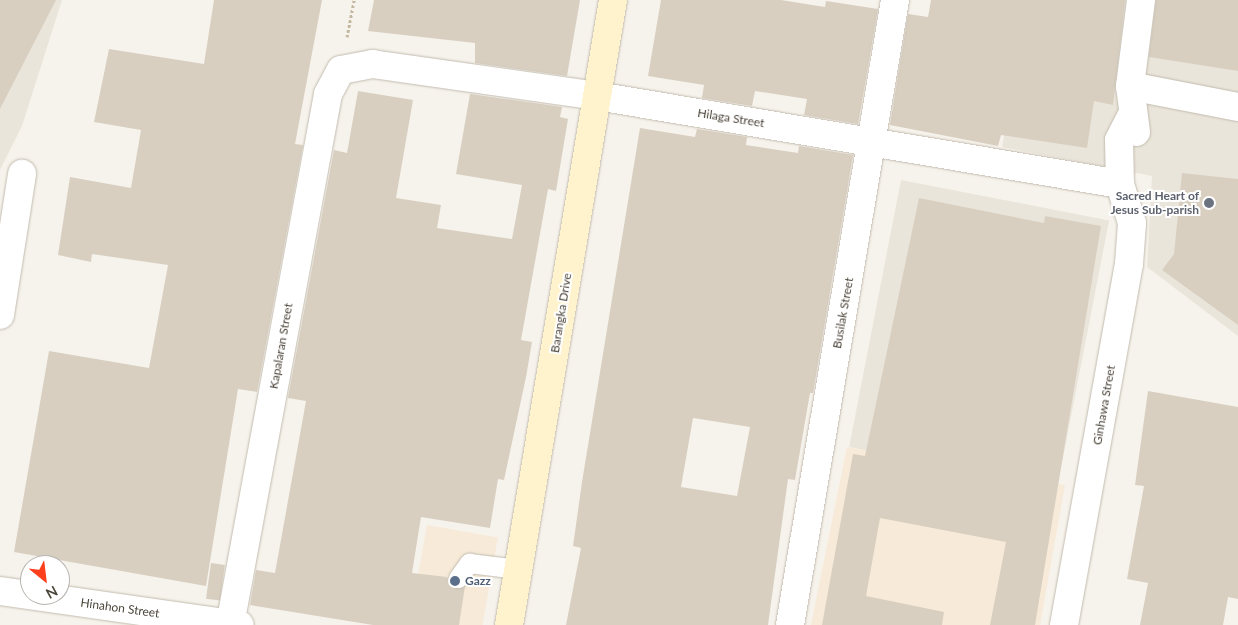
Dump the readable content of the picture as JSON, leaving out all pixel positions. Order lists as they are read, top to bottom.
{
  "streets": {
    "main road": ["Barangka Drive"],
    "street": [
      "Hilaga Street",
      "Busilak Street",
      "Kapalaran Street",
      "Ginhawa Street",
      "Hinahon Street"
    ]
  },
  "crossings": [
    ["Hilaga Street", "Barangka Drive"],
    ["Hilaga Street", "Busilak Street"],
    ["Hilaga Street", "Kapalaran Street"],
    ["Hilaga Street", "Ginhawa Street"],
    ["Kapalaran Street", "Hinahon Street"]
  ],
  "places": ["Sacred Heart of Jesus Sub-parish", "Gazz"],
  "north": "bottom right"
}
